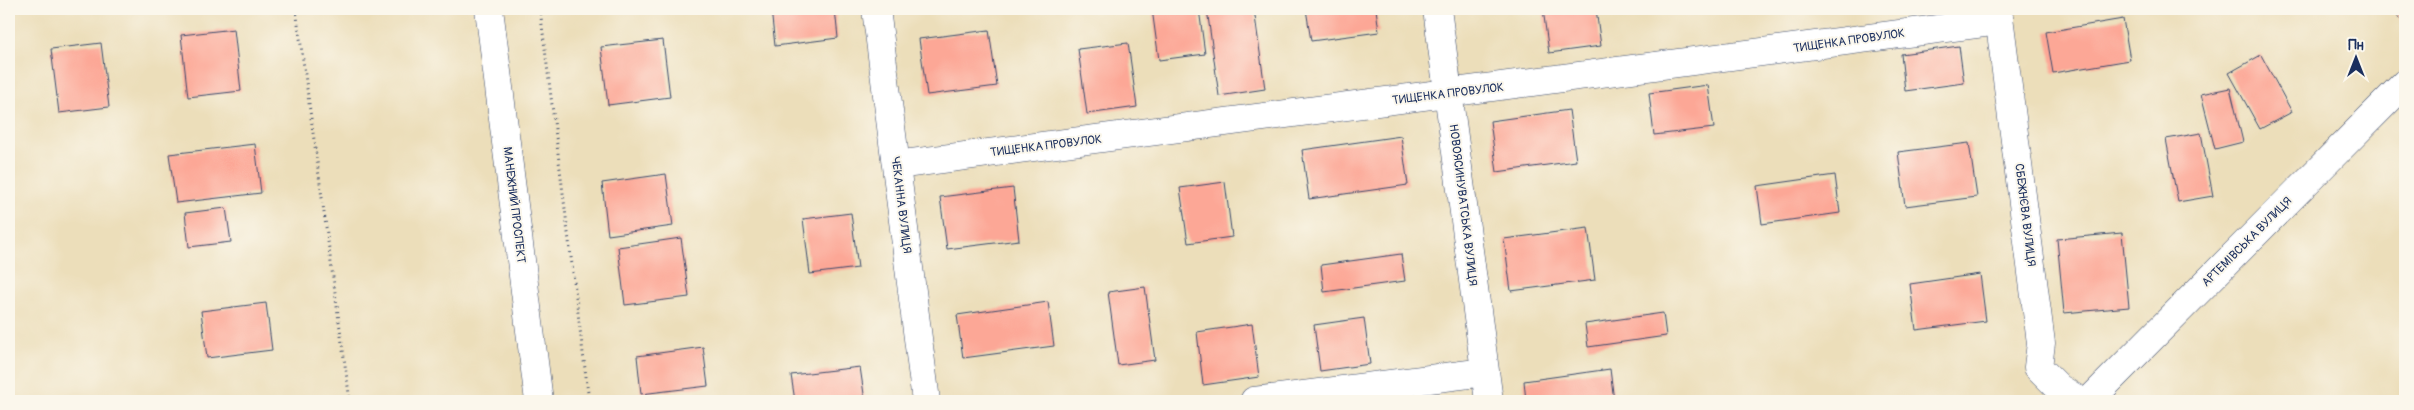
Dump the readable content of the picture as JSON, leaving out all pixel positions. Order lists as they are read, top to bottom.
{
  "streets": {
    "street": [
      "ТИЩЕНКА ПРОВУЛОК",
      "МАНЕЖНИЙ ПРОСПЕКТ",
      "ЧЕКАННА ВУЛИЦЯ",
      "НОВОЯСИНУВАТСЬКА ВУЛИЦЯ",
      "СБЕЖНЄВА ВУЛИЦЯ",
      "АРТЕМІВСЬКА ВУЛИЦЯ"
    ]
  },
  "crossings": [
    ["ТИЩЕНКА ПРОВУЛОК", "ЧЕКАННА ВУЛИЦЯ"],
    ["ТИЩЕНКА ПРОВУЛОК", "НОВОЯСИНУВАТСЬКА ВУЛИЦЯ"],
    ["ТИЩЕНКА ПРОВУЛОК", "СБЕЖНЄВА ВУЛИЦЯ"]
  ],
  "north": "top"
}
